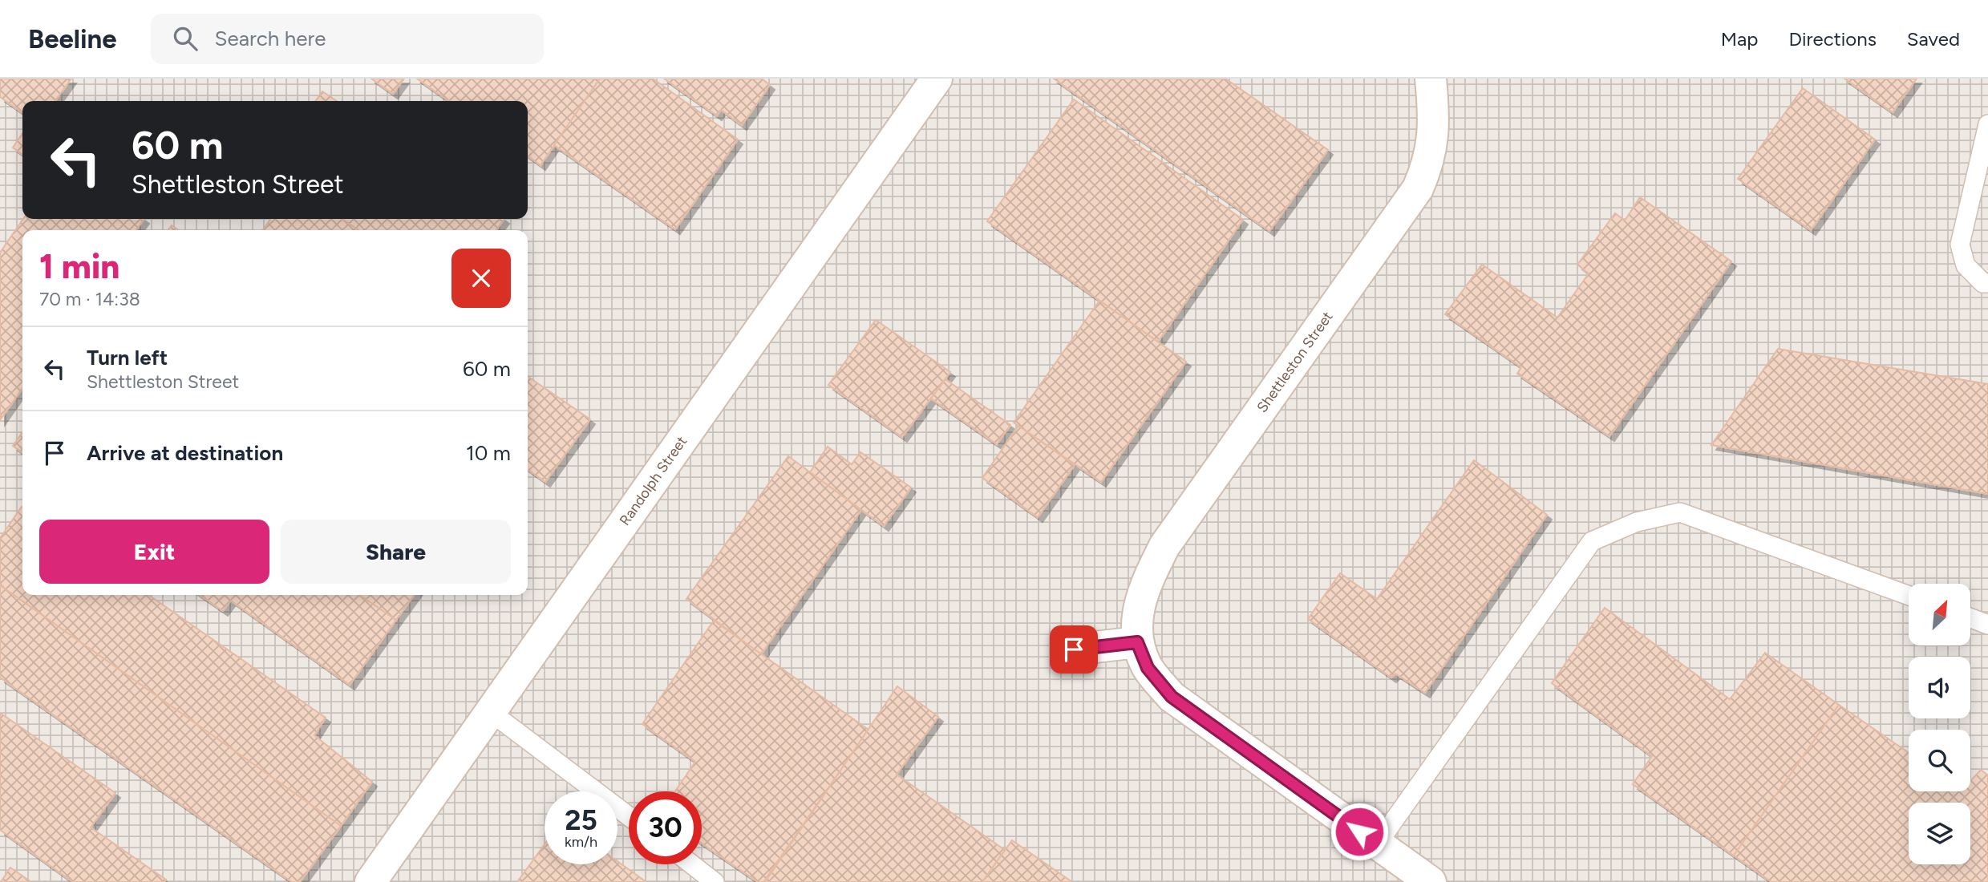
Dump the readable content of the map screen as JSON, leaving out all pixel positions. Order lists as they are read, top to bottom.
{
  "streets": {
    "street": ["Shettleston Street", "Randolph Street"]
  },
  "north": "top right",
  "page": {
    "header": "Beeline",
    "search": "Search here",
    "nav": ["Map", "Directions", "Saved"],
    "turn": ["60 m", "Shettleston Street"],
    "heading": ["1 min", "70 m · 14:38"],
    "list": [
      {
        "name": "Turn left",
        "note": "Shettleston Street",
        "value": "60 m"
      },
      {
        "name": "Arrive at destination",
        "value": "10 m"
      }
    ],
    "buttons": ["Exit", "Share"],
    "speed": "25 km/h",
    "limit": "30"
  }
}
